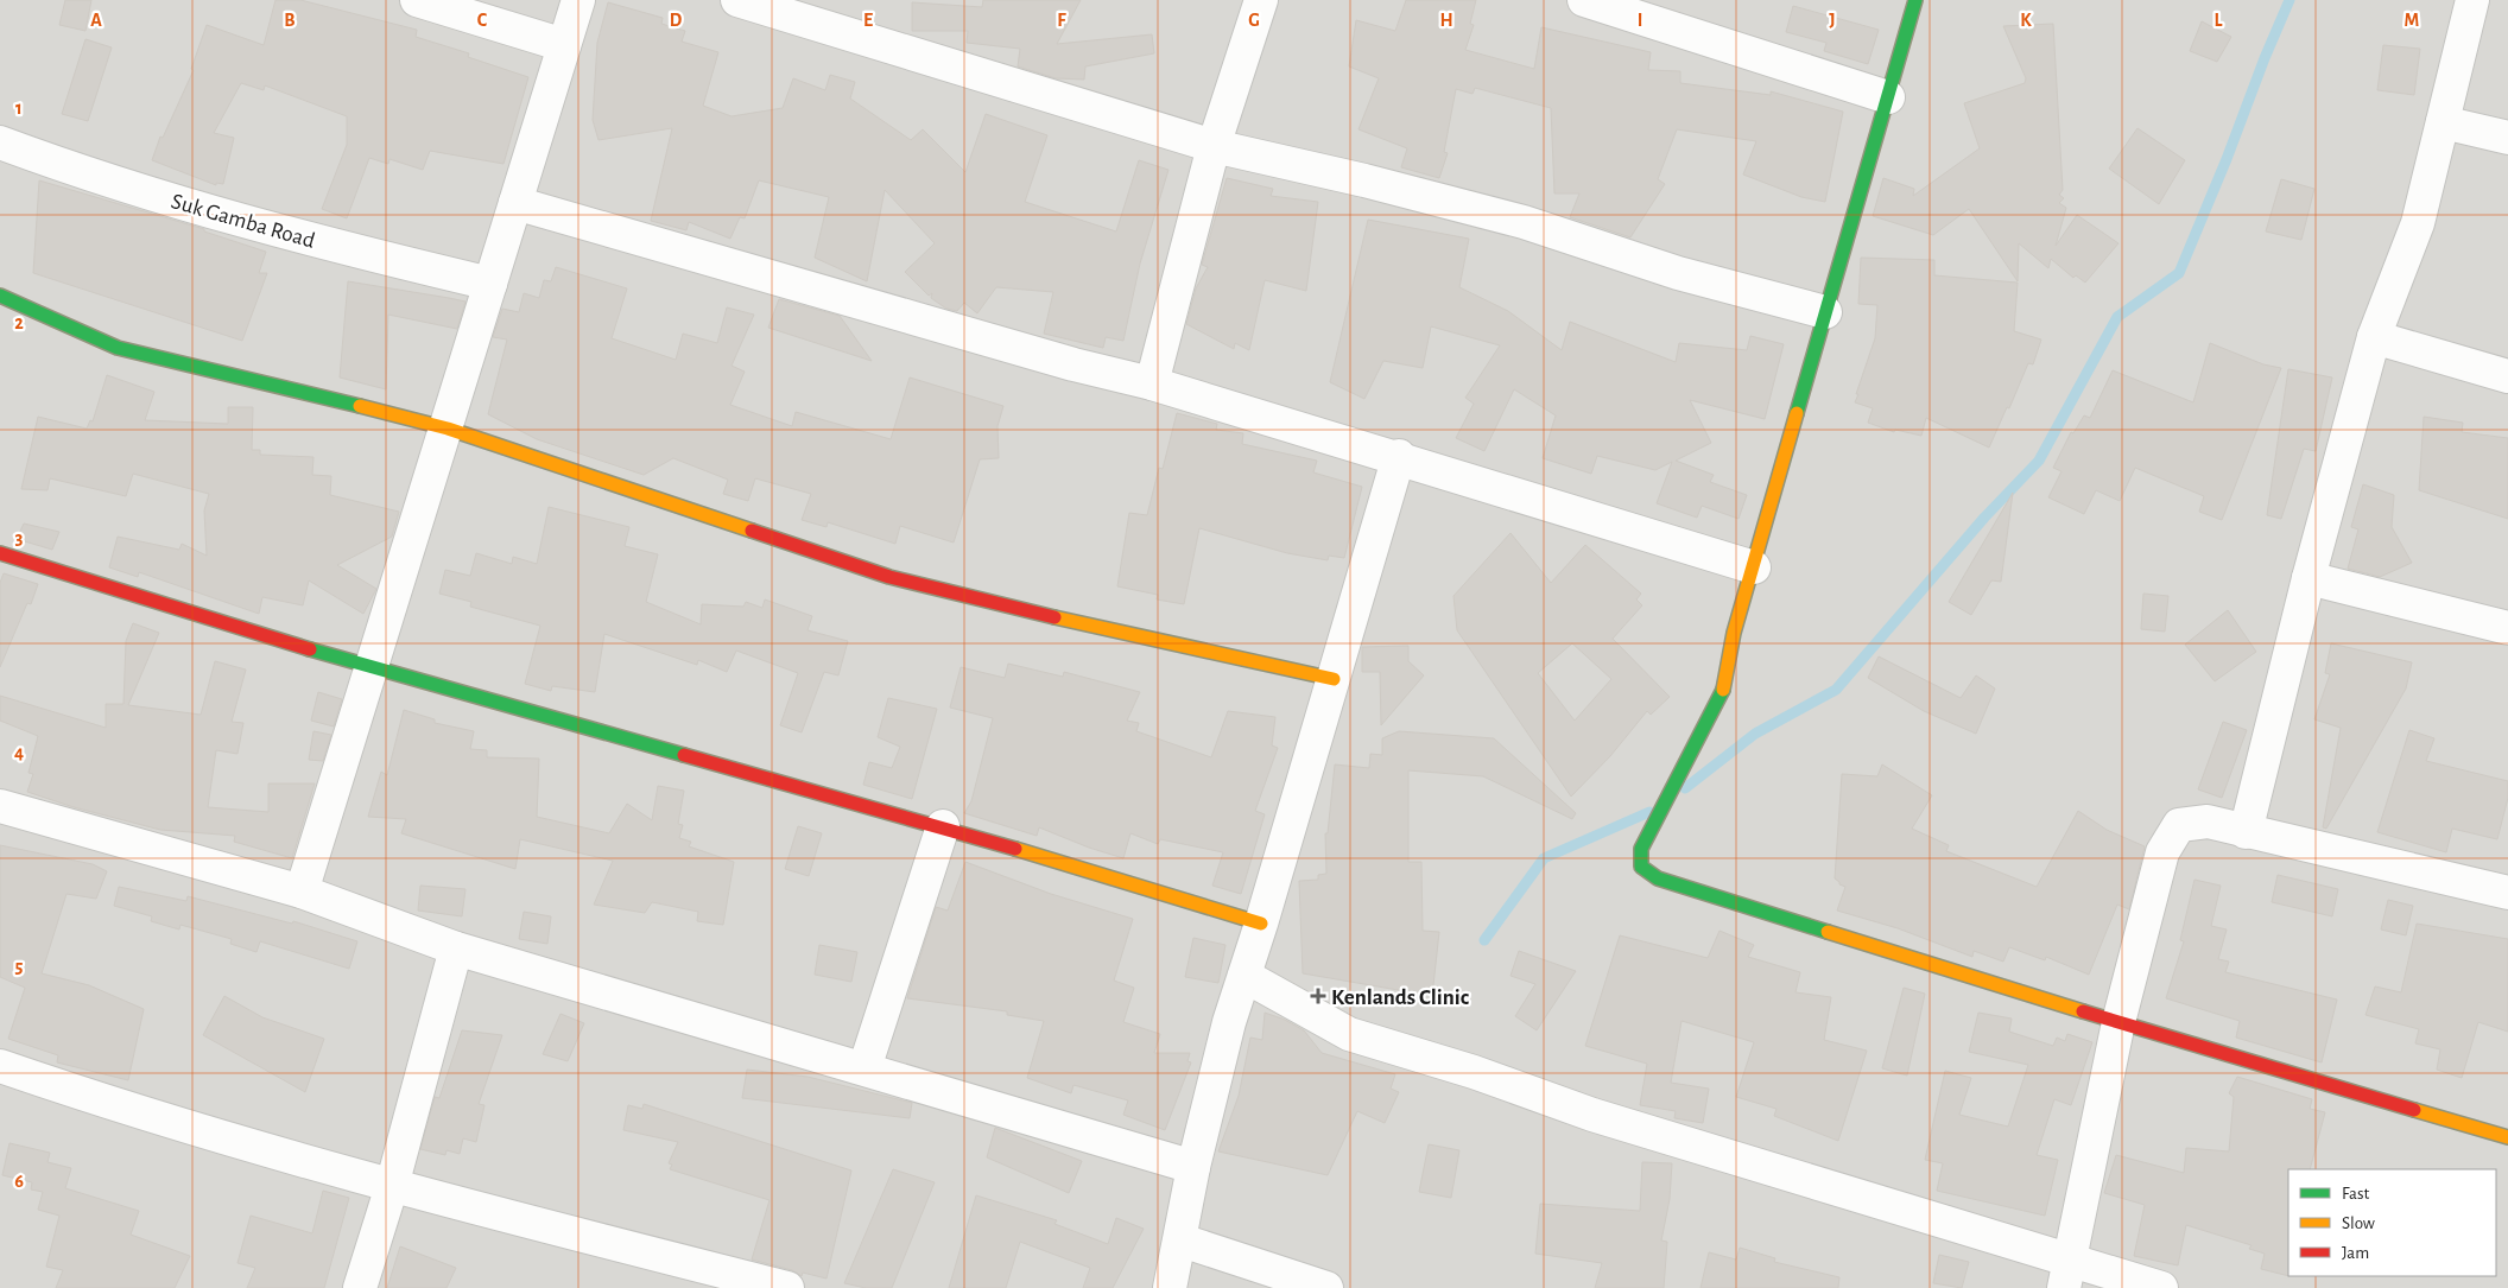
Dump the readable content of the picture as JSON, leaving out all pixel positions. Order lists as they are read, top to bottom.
{
  "streets": {
    "street": ["Suk Gamba Road"]
  },
  "places": {
    "health": ["Kenlands Clinic"]
  },
  "legend": ["Fast", "Slow", "Jam"],
  "grid": {
    "columns": [
      "A",
      "B",
      "C",
      "D",
      "E",
      "F",
      "G",
      "H",
      "I",
      "J",
      "K",
      "L",
      "M"
    ],
    "rows": [
      "1",
      "2",
      "3",
      "4",
      "5",
      "6"
    ]
  }
}
